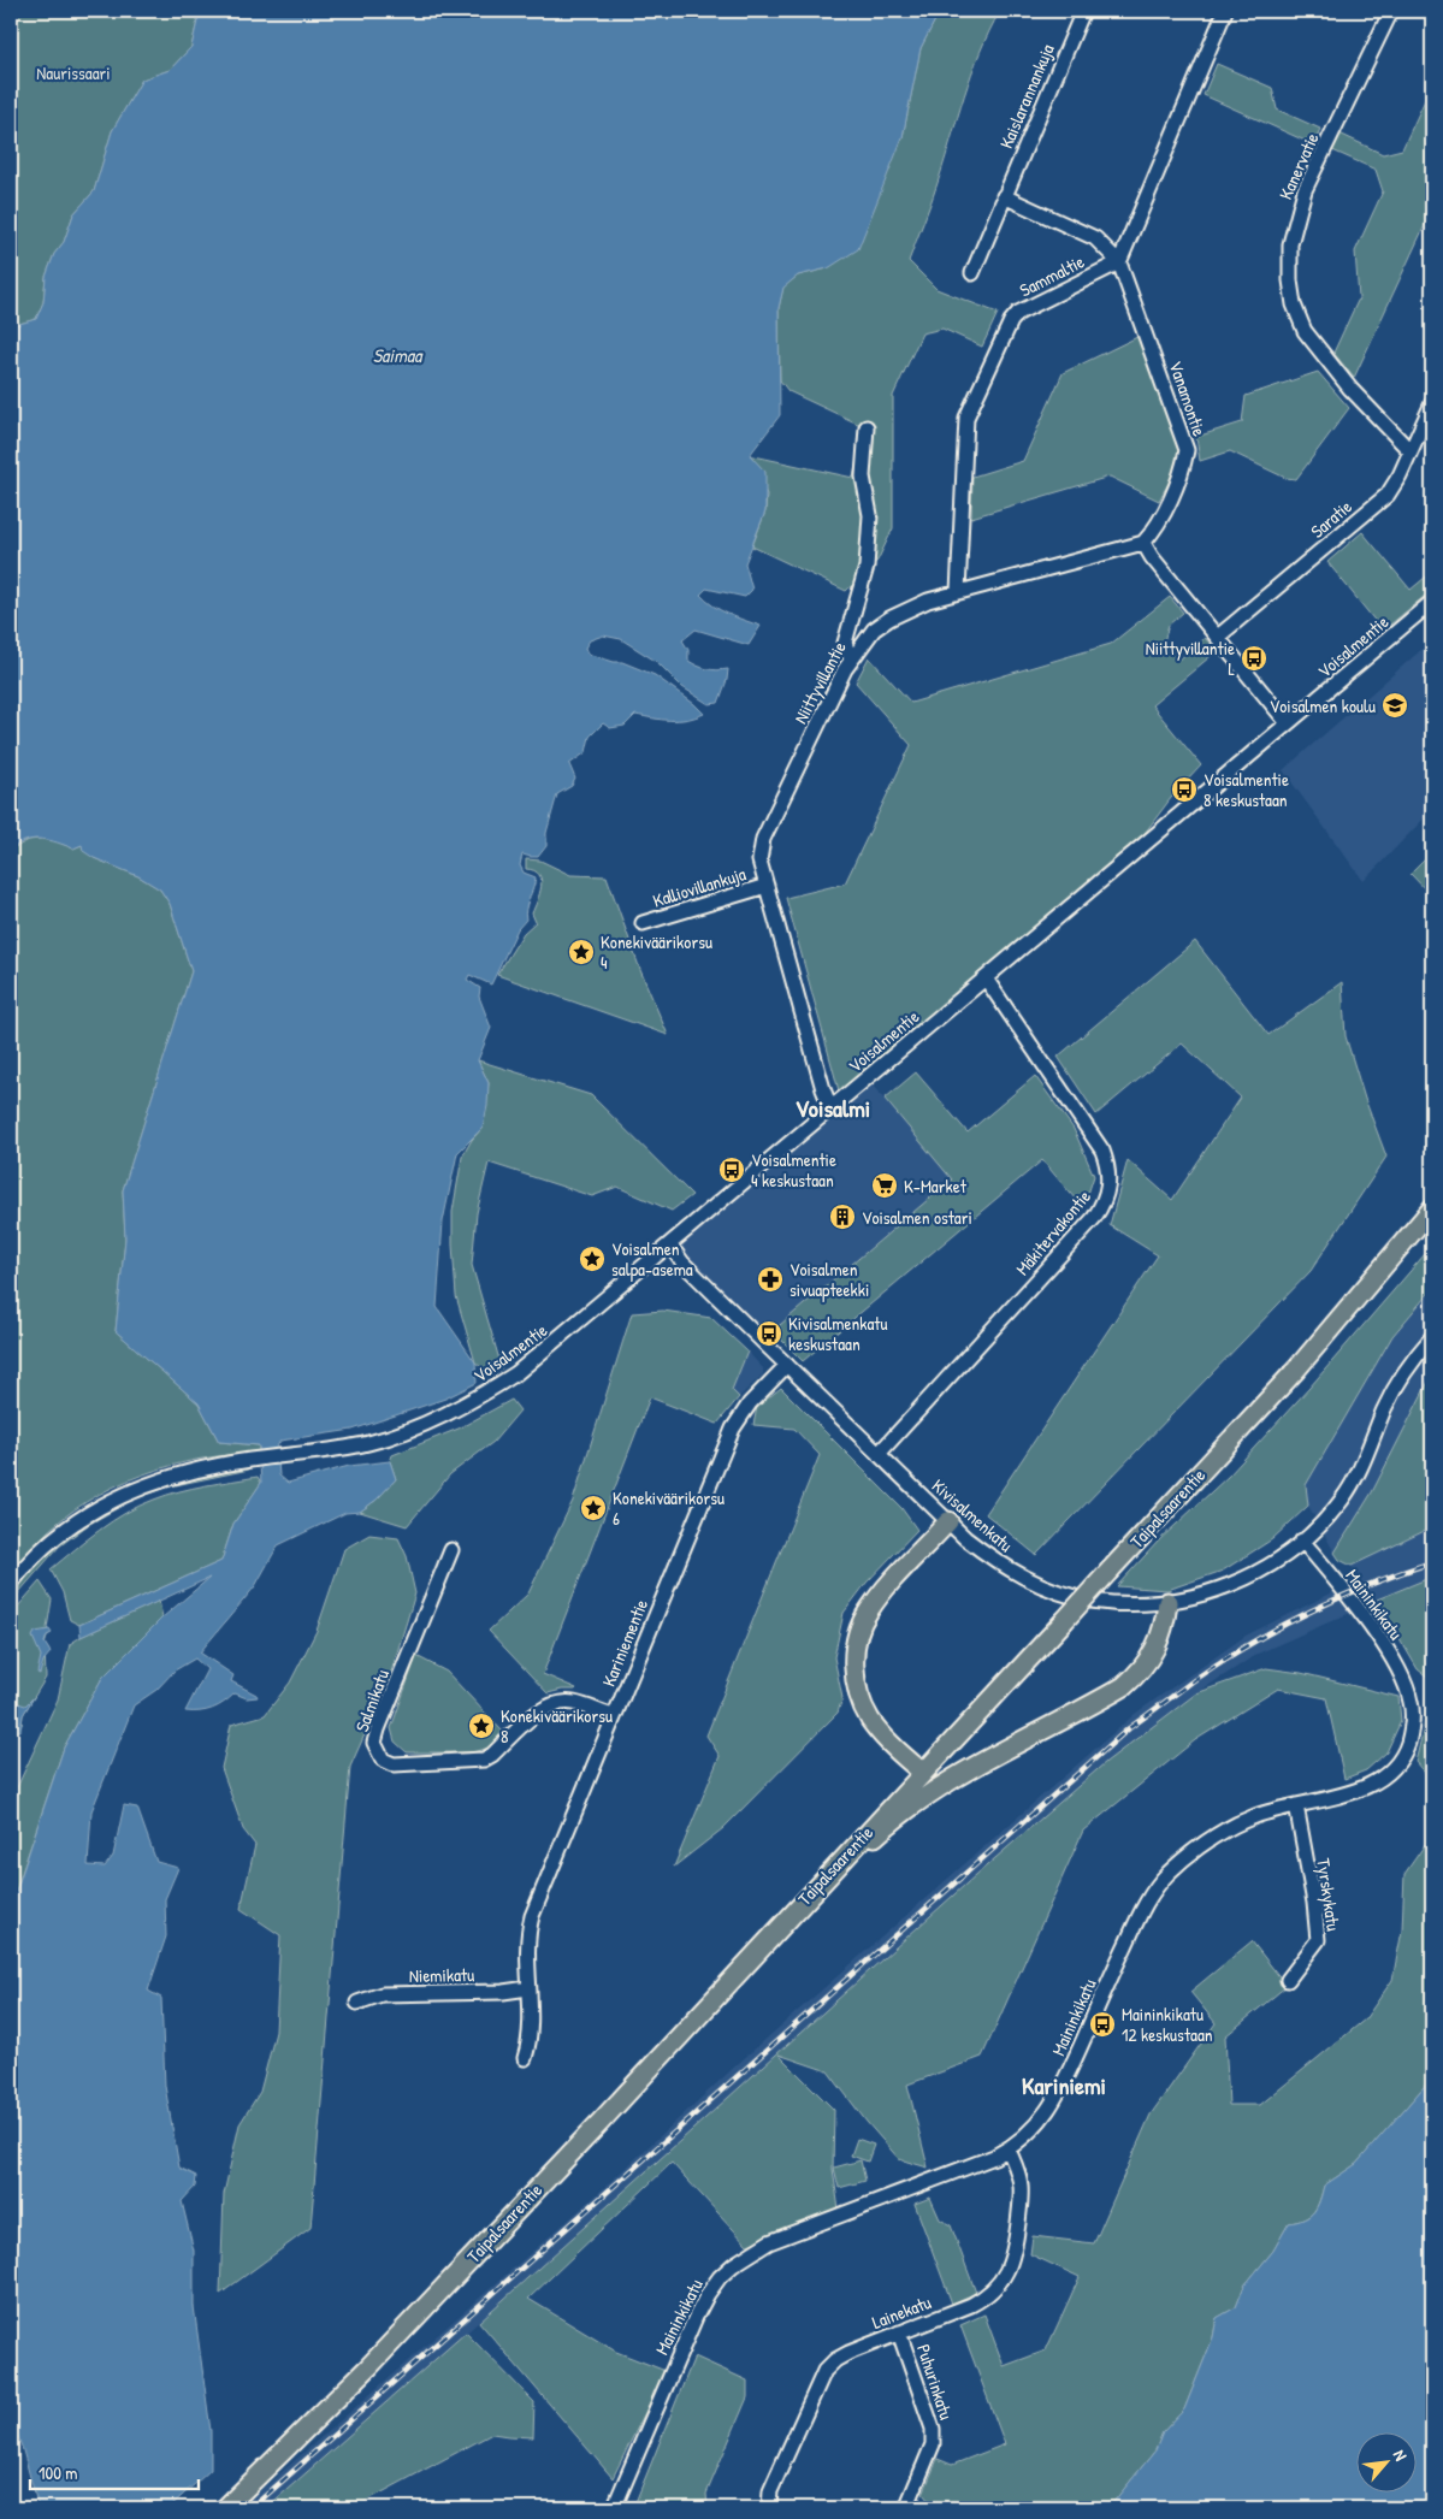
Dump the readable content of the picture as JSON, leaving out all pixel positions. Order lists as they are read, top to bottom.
{
  "streets": {
    "main road": ["Taipalsaarentie"],
    "street": [
      "Kaislarannankuja",
      "Kanervatie",
      "Sammaltie",
      "Vanamontie",
      "Saratie",
      "Voisalmentie",
      "Niittyvillantie",
      "Kalliovillankuja",
      "Mäkitervakontie",
      "Kivisalmenkatu",
      "Maininkikatu",
      "Kariniementie",
      "Salmikatu",
      "Tyrskykatu",
      "Niemikatu",
      "Lainekatu",
      "Puhurinkatu"
    ]
  },
  "crossings": [
    ["Kanervatie", "Saratie"],
    ["Sammaltie", "Vanamontie"],
    ["Sammaltie", "Niittyvillantie"],
    ["Vanamontie", "Niittyvillantie"],
    ["Voisalmentie", "Niittyvillantie"],
    ["Voisalmentie", "Mäkitervakontie"],
    ["Voisalmentie", "Kivisalmenkatu"],
    ["Niittyvillantie", "Kalliovillankuja"],
    ["Mäkitervakontie", "Kivisalmenkatu"],
    ["Kivisalmenkatu", "Maininkikatu"],
    ["Kivisalmenkatu", "Kariniementie"],
    ["Maininkikatu", "Tyrskykatu"],
    ["Maininkikatu", "Lainekatu"],
    ["Kariniementie", "Salmikatu"],
    ["Kariniementie", "Niemikatu"],
    ["Lainekatu", "Puhurinkatu"]
  ],
  "districts": ["Voisalmi", "Kariniemi"],
  "water": ["Saimaa"],
  "parks": ["Naurissaari"],
  "places": {
    "bus stop": [
      "Niittyvillantie L",
      "Voisalmentie 8 keskustaan",
      "Voisalmentie 4 keskustaan",
      "Kivisalmenkatu keskustaan",
      "Maininkikatu 12 keskustaan"
    ],
    "school or university": ["Voisalmen koulu"],
    "place": [
      "Konekiväärikorsu 4",
      "Voisalmen salpa-asema",
      "Konekiväärikorsu 6",
      "Konekiväärikorsu 8"
    ],
    "supermarket": ["K-Market"],
    "building": ["Voisalmen ostari"],
    "pharmacy": ["Voisalmen sivuapteekki"]
  },
  "scale_bar": "100 m",
  "north": "top right"
}
